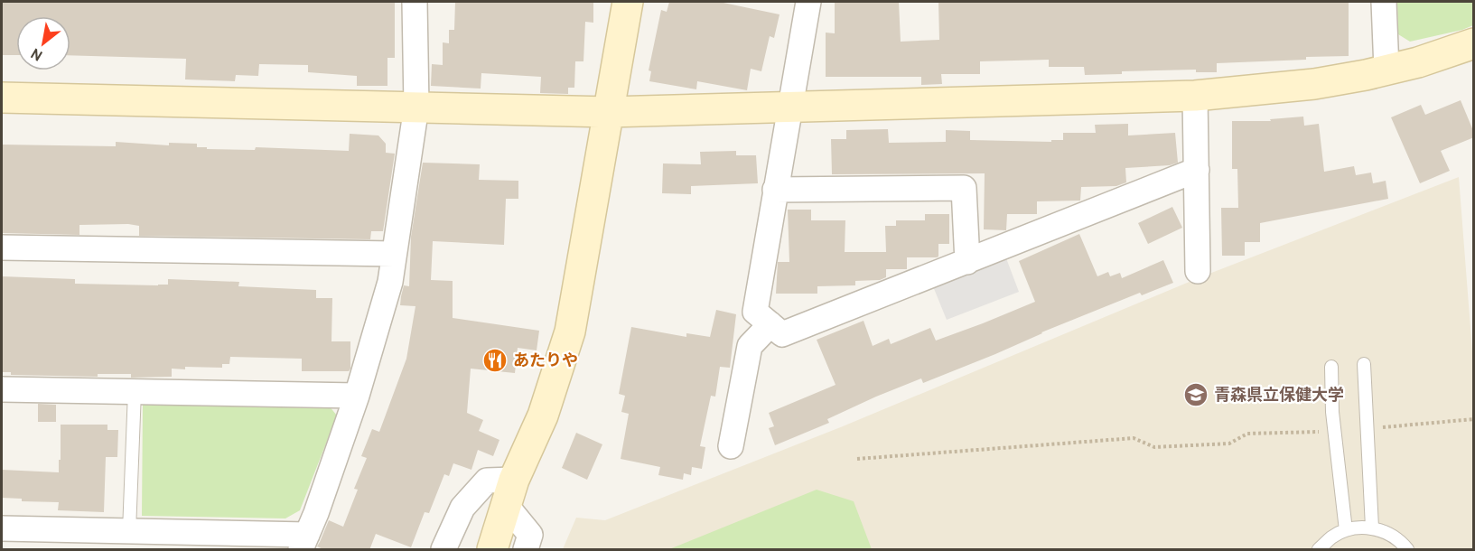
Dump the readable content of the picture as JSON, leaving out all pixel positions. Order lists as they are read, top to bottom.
{
  "places": {
    "restaurant": ["あたりや"],
    "school or university": ["青森県立保健大学"]
  },
  "north": "bottom left"
}
